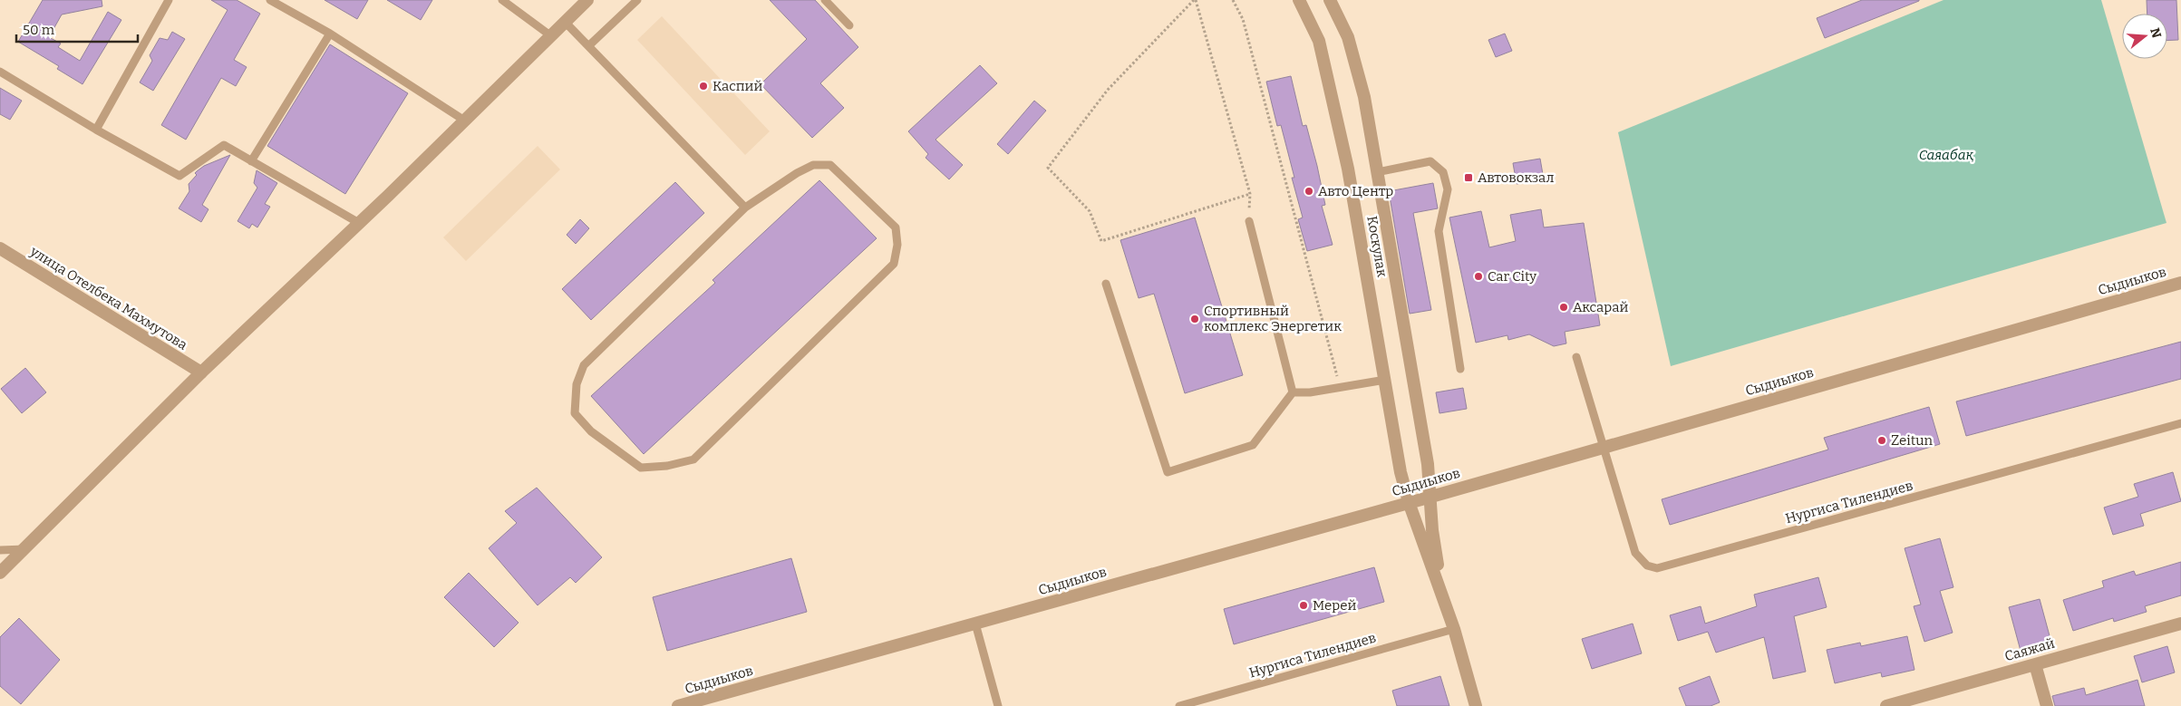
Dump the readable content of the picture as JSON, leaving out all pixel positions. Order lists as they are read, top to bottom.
{
  "streets": {
    "street": [
      "Коскулак",
      "Сыдиыков",
      "улица Отелбека Махмутова",
      "Саяжай"
    ],
    "lane": ["Нургиса Тилендиев"]
  },
  "crossings": [
    ["Коскулак", "Сыдиыков"],
    ["Сыдиыков", "Нургиса Тилендиев"]
  ],
  "parks": ["Саяабақ"],
  "places": {
    "other": [
      "Каспий",
      "Авто Центр",
      "Car City",
      "Аксарай",
      "Спортивный комплекс Энергетик",
      "Zeitun",
      "Мерей"
    ],
    "transit": ["Автовокзал"]
  },
  "scale_bar": "50 m",
  "north": "right"
}
